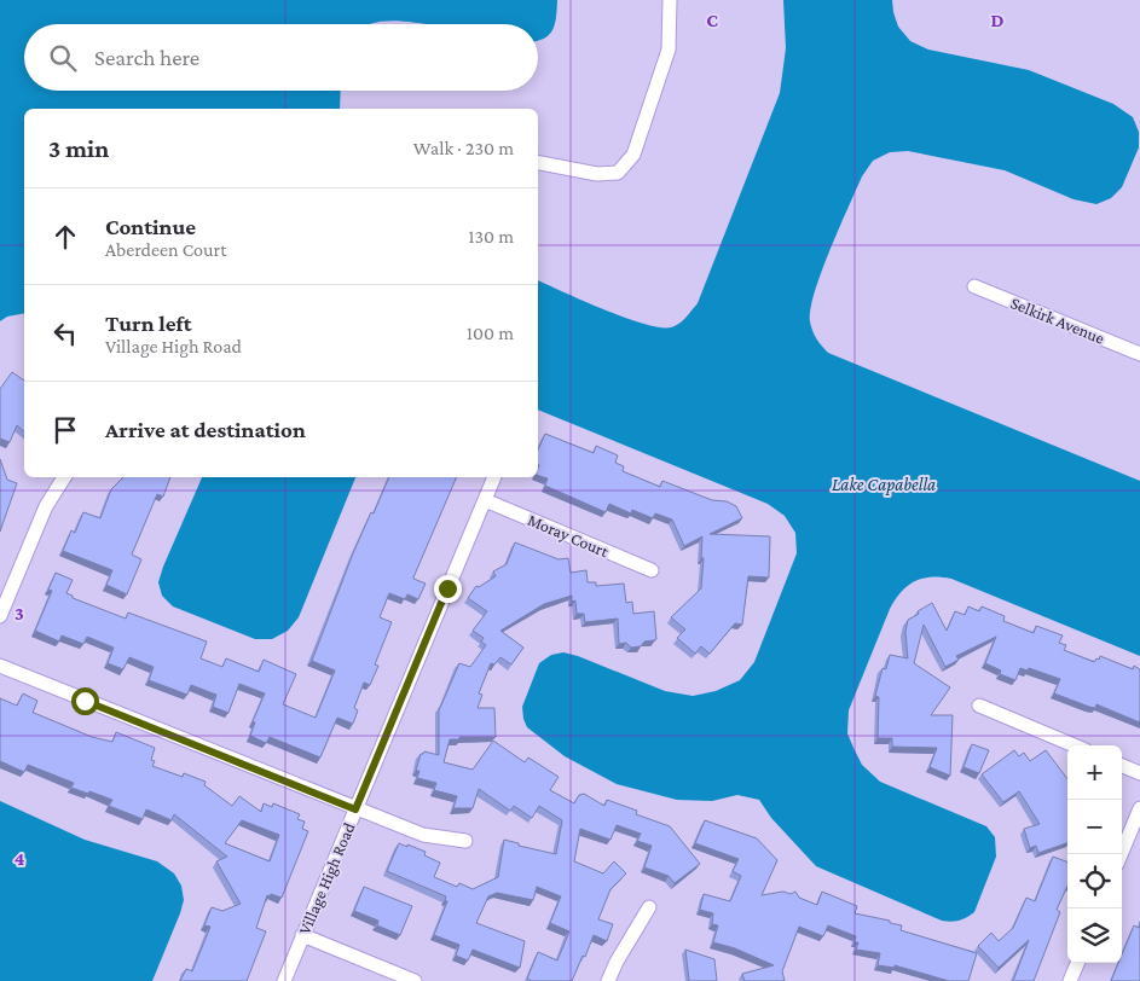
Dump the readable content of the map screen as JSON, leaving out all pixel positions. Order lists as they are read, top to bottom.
{
  "streets": {
    "street": ["Selkirk Avenue", "Moray Court", "Village High Road"]
  },
  "crossings": [
    ["Moray Court", "Village High Road"]
  ],
  "water": ["Lake Capabella"],
  "page": {
    "search": "Search here",
    "heading": ["3 min", "Walk · 230 m"],
    "list": [
      ["Continue", "Aberdeen Court", "130 m"],
      ["Turn left", "Village High Road", "100 m"],
      "Arrive at destination"
    ],
    "map_buttons": ["+", "−"]
  },
  "grid": {
    "columns": ["C", "D"],
    "rows": ["3", "4"]
  }
}
